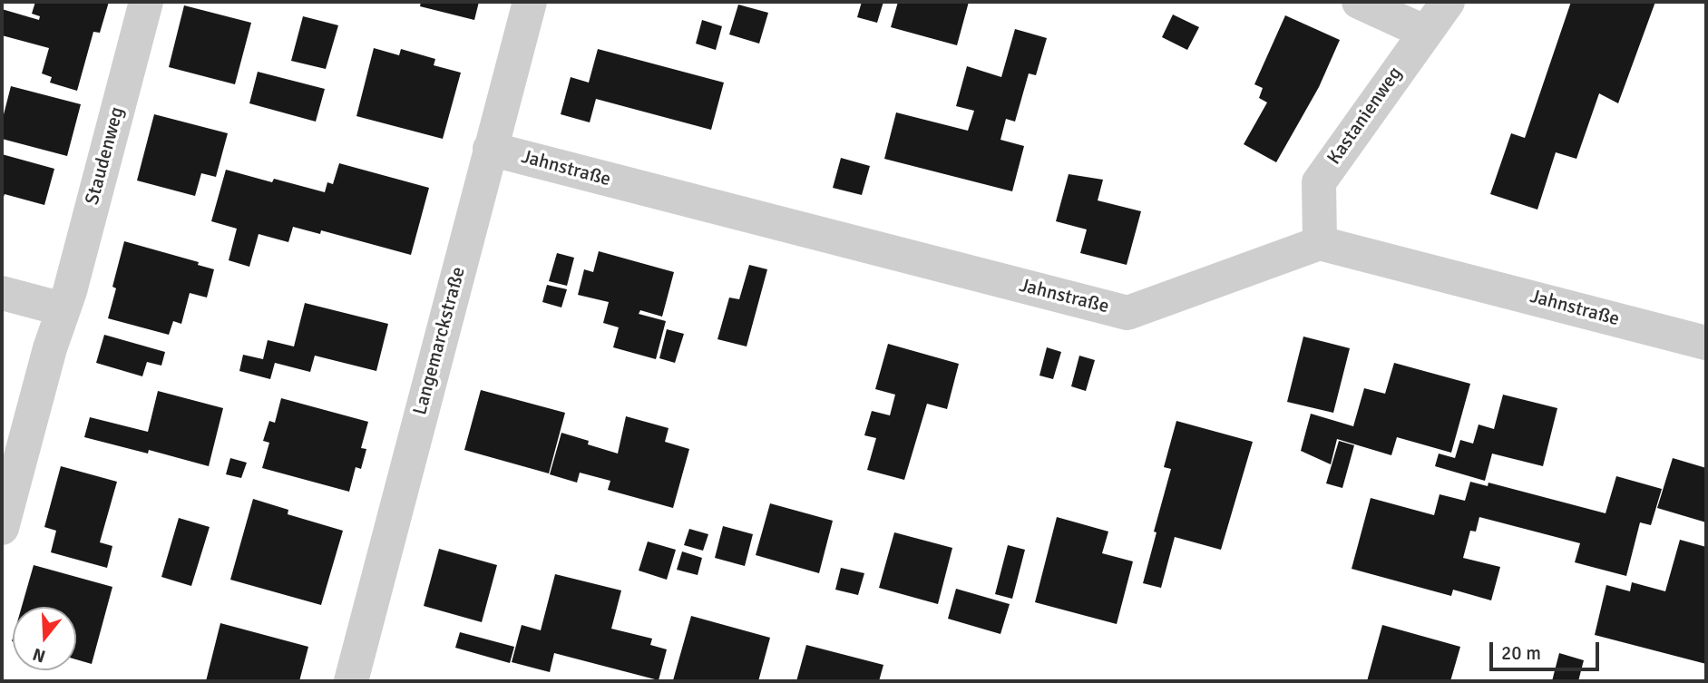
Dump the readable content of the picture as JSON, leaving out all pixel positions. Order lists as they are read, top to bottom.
{
  "streets": {
    "street": [
      "Kastanienweg",
      "Staudenweg",
      "Jahnstraße",
      "Langemarckstraße"
    ]
  },
  "crossings": [
    ["Kastanienweg", "Jahnstraße"],
    ["Jahnstraße", "Langemarckstraße"]
  ],
  "scale_bar": "20 m",
  "north": "bottom"
}
